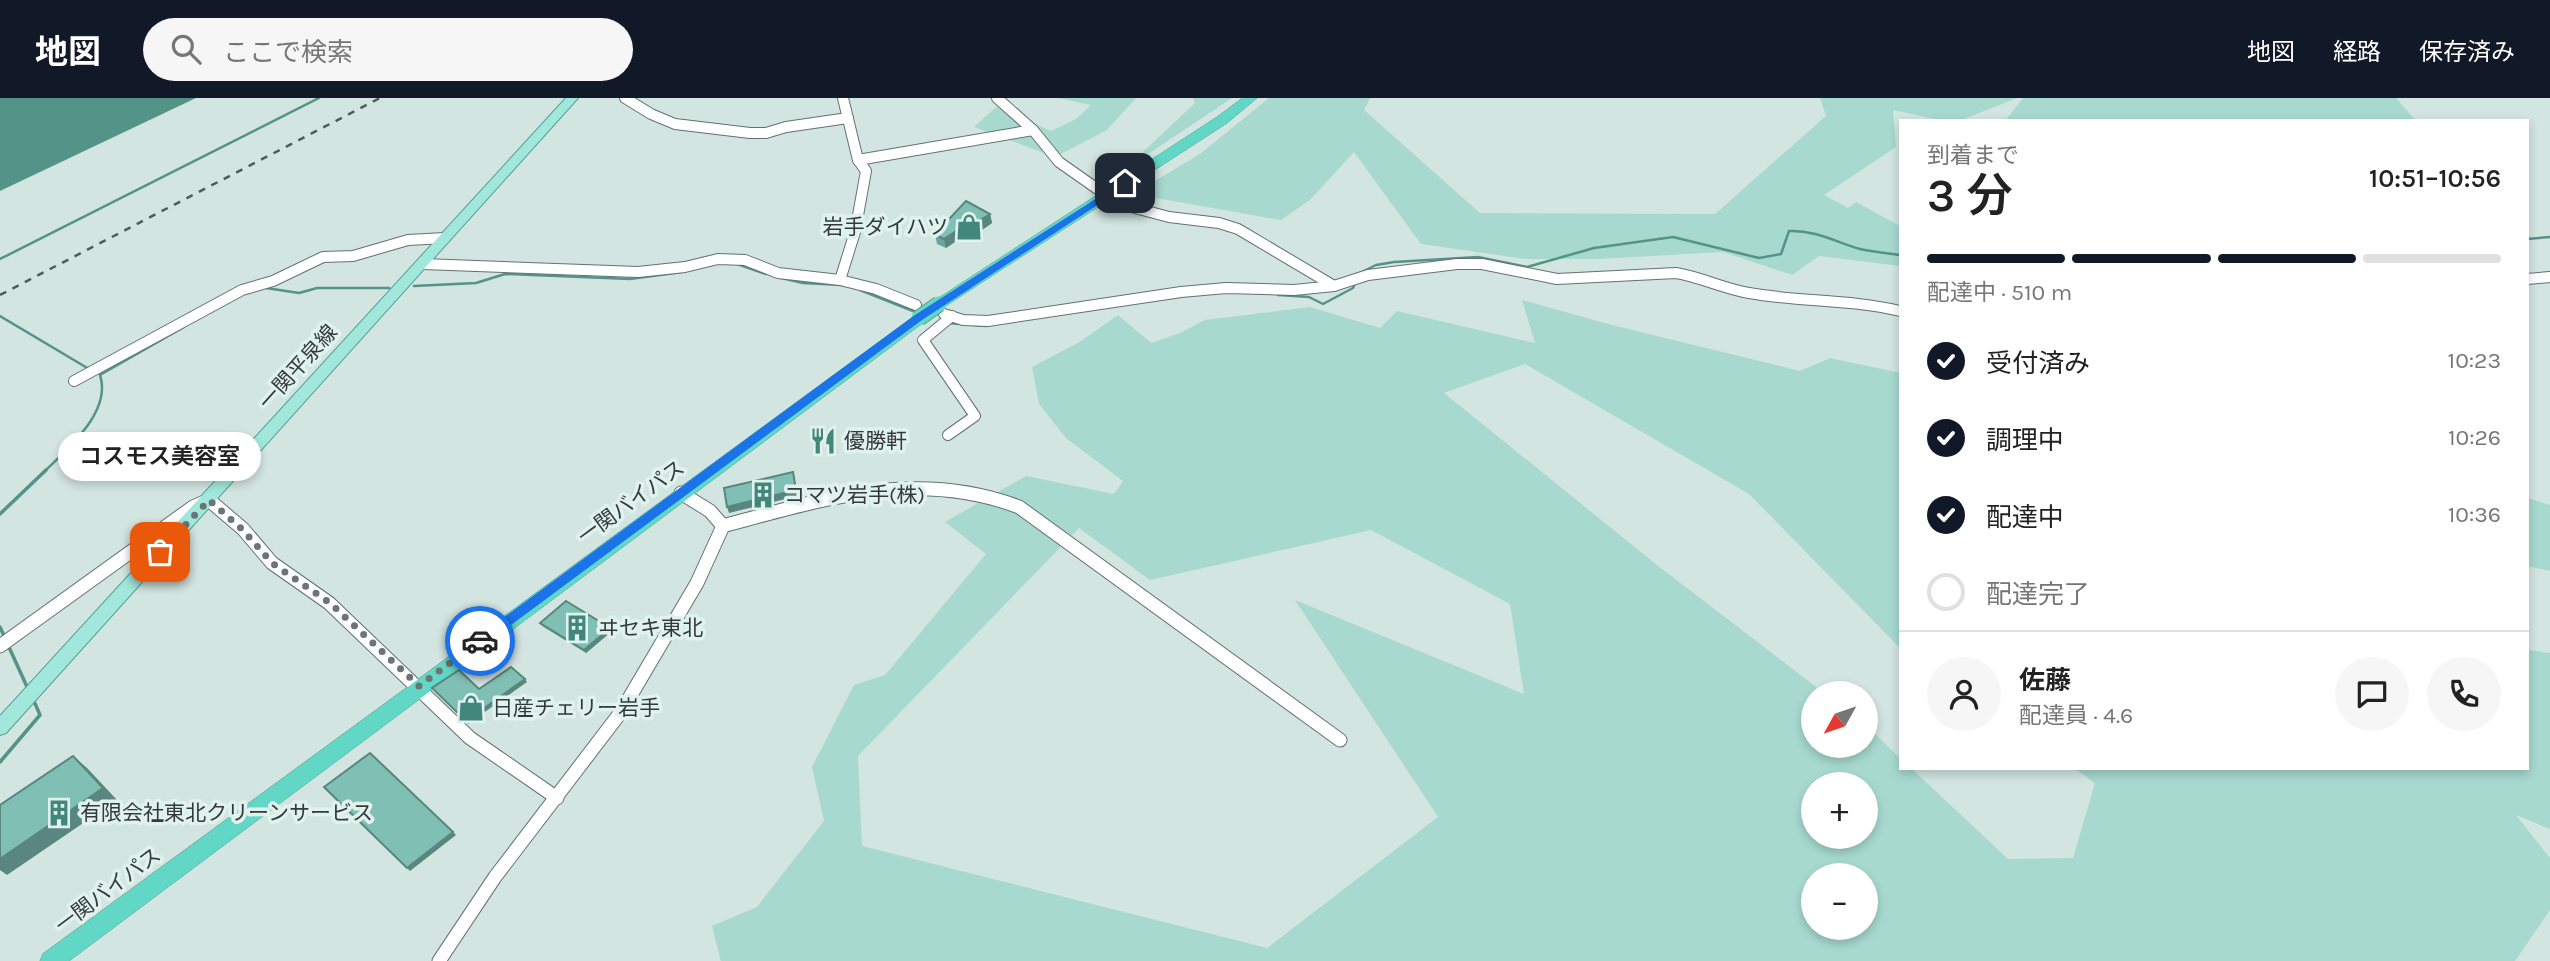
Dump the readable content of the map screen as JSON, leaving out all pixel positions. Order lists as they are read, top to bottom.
{
  "streets": {
    "highway": ["一関バイパス"],
    "main road": ["一関平泉線"]
  },
  "places": {
    "shop": ["岩手ダイハツ", "日産チェリー岩手"],
    "restaurant": ["優勝軒"],
    "building": ["コマツ岩手(株)", "ヰセキ東北", "有限会社東北クリーンサービス"],
    "other": ["コスモス美容室"]
  },
  "north": "bottom left",
  "page": {
    "header": "地図",
    "search": "ここで検索",
    "nav": ["地図", "経路", "保存済み"],
    "heading": ["3 分", "到着まで", "10:51–10:56"],
    "panel": ["佐藤", "配達員 · 4.6"],
    "bar": "配達中 · 510 m",
    "list": [
      ["受付済み", "10:23"],
      ["調理中", "10:26"],
      ["配達中", "10:36"],
      "配達完了"
    ],
    "bubble": "コスモス美容室",
    "map_buttons": ["+", "−"]
  }
}
